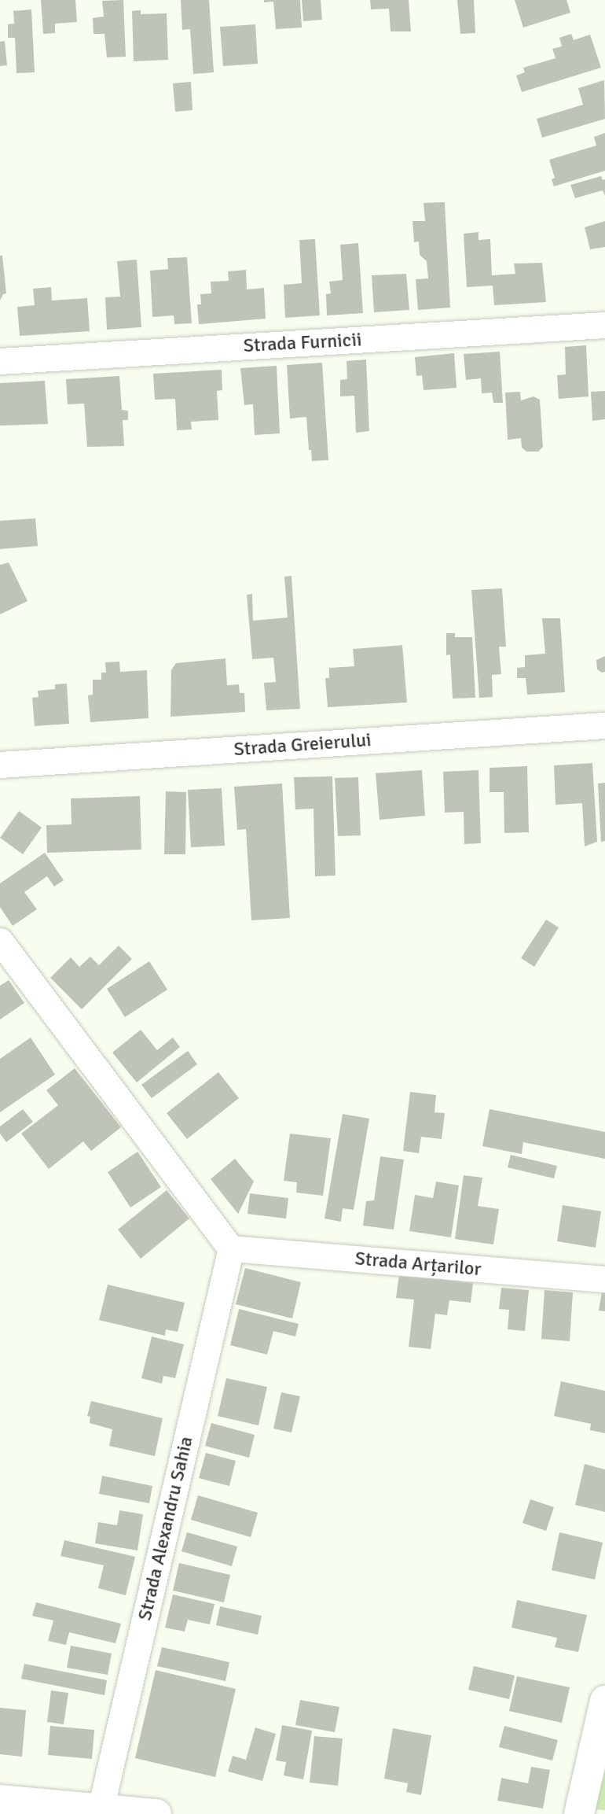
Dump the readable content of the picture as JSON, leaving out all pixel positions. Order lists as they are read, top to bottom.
{
  "streets": {
    "street": [
      "Strada Furnicii",
      "Strada Greierului",
      "Strada Arțarilor",
      "Strada Alexandru Sahia"
    ]
  },
  "crossings": [
    ["Strada Arțarilor", "Strada Alexandru Sahia"]
  ]
}
